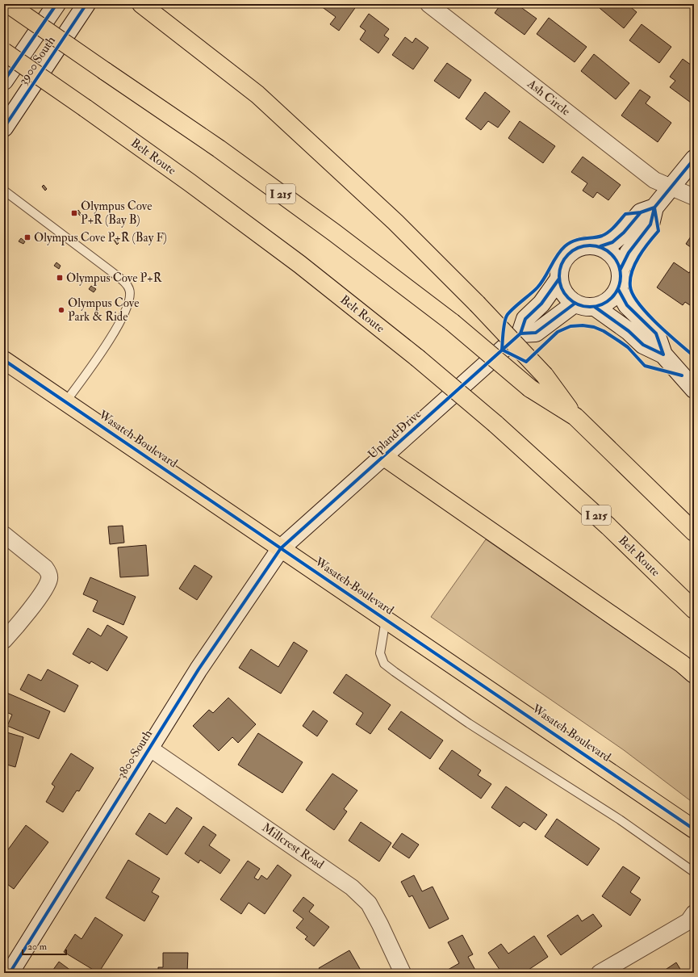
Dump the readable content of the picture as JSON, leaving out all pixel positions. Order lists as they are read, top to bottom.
{
  "streets": {
    "main road": ["Belt Route", "I 215", "Wasatch Boulevard"],
    "street": [
      "3900 South",
      "Ash Circle",
      "Upland Drive",
      "3800 South",
      "Millcrest Road"
    ]
  },
  "crossings": [
    ["Upland Drive", "Wasatch Boulevard"],
    ["Upland Drive", "3800 South"],
    ["Wasatch Boulevard", "3800 South"],
    ["3800 South", "Millcrest Road"]
  ],
  "places": {
    "transit": ["Olympus Cove P+R (Bay B)", "Olympus Cove P+R (Bay F)", "Olympus Cove P+R"],
    "other": ["Olympus Cove Park & Ride"]
  },
  "scale_bar": "20 m"
}
